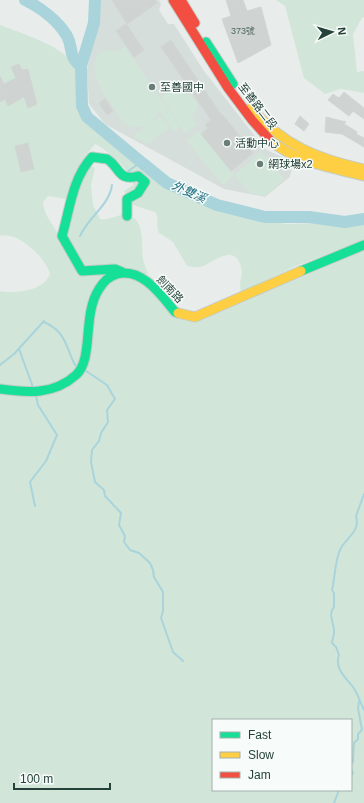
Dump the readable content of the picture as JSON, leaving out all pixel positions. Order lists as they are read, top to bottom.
{
  "streets": {
    "street": ["至善路二段", "劍南路"]
  },
  "water": ["外雙溪"],
  "places": ["至善國中", "活動中心", "網球場x2"],
  "house_numbers": ["373號"],
  "legend": ["Fast", "Slow", "Jam"],
  "scale_bar": "100 m",
  "north": "right"
}
